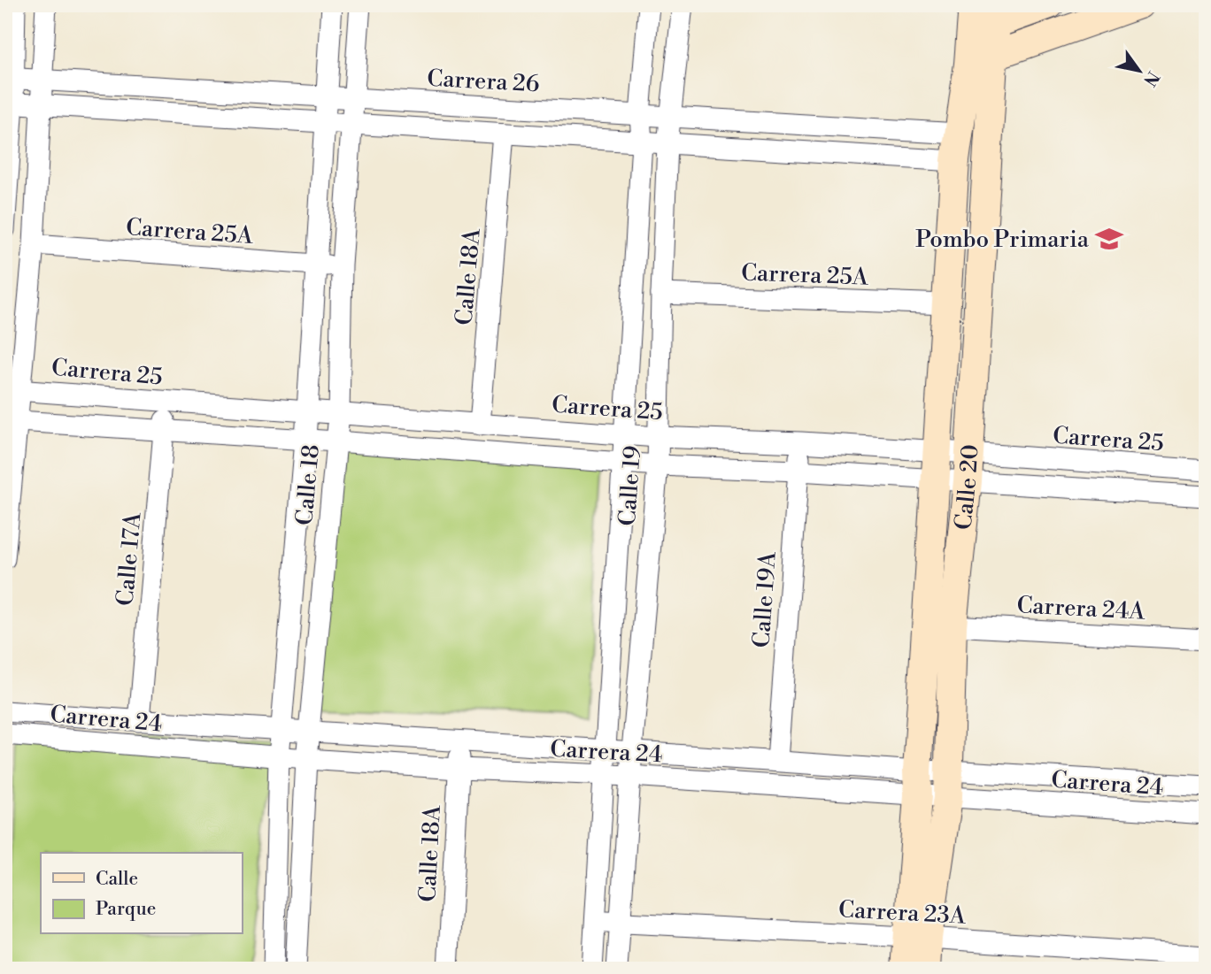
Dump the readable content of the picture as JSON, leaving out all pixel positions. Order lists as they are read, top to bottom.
{
  "streets": {
    "street": [
      "Carrera 26",
      "Carrera 25A",
      "Calle 18A",
      "Carrera 25",
      "Calle 18",
      "Calle 19",
      "Calle 20",
      "Calle 17A",
      "Calle 19A",
      "Carrera 24A",
      "Carrera 24",
      "Carrera 23A"
    ]
  },
  "crossings": [
    ["Carrera 26", "Calle 18"],
    ["Carrera 26", "Calle 19"],
    ["Carrera 26", "Calle 20"],
    ["Carrera 25A", "Calle 18"],
    ["Carrera 25A", "Calle 19"],
    ["Carrera 25A", "Calle 20"],
    ["Calle 18A", "Carrera 25"],
    ["Calle 18A", "Carrera 24"],
    ["Carrera 25", "Calle 18"],
    ["Carrera 25", "Calle 19"],
    ["Carrera 25", "Calle 20"],
    ["Carrera 25", "Calle 17A"],
    ["Carrera 25", "Calle 19A"],
    ["Calle 18", "Carrera 24"],
    ["Calle 19", "Carrera 24"],
    ["Calle 19", "Carrera 23A"],
    ["Calle 20", "Carrera 24A"],
    ["Calle 20", "Carrera 24"],
    ["Calle 20", "Carrera 23A"],
    ["Calle 17A", "Carrera 24"],
    ["Calle 19A", "Carrera 24"]
  ],
  "places": {
    "school or university": ["Pombo Primaria"]
  },
  "legend": ["Calle", "Parque"],
  "north": "bottom right"
}
